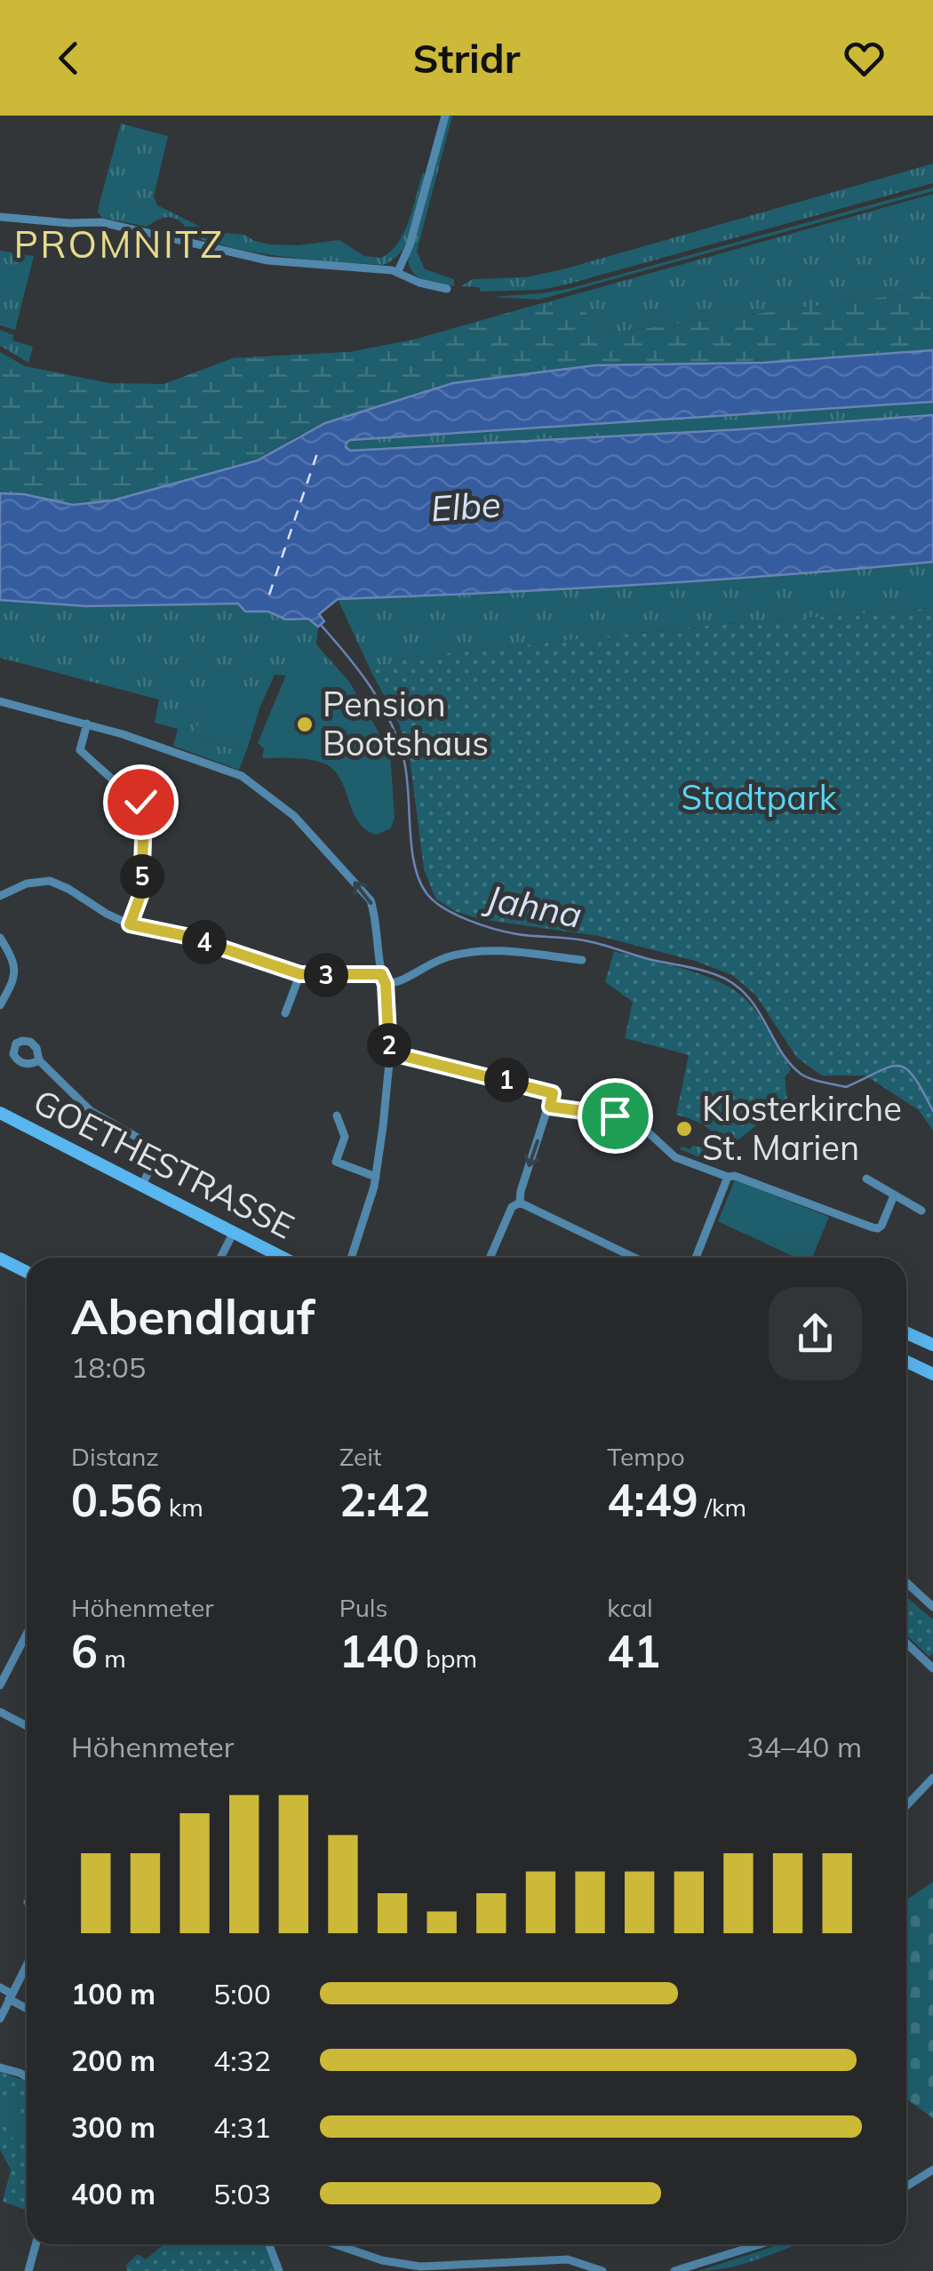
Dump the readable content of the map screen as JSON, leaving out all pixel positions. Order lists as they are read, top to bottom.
{
  "streets": {
    "main road": ["GOETHESTRASSE"]
  },
  "districts": ["PROMNITZ"],
  "water": ["Elbe", "Jahna"],
  "parks": ["Stadtpark"],
  "places": ["Pension Bootshaus", "Klosterkirche St. Marien"],
  "page": {
    "header": "Stridr",
    "pins": [
      "5",
      "4",
      "3",
      "2",
      "1"
    ],
    "heading": ["Abendlauf", "18:05"],
    "stats": [
      ["Distanz", "0.56 km"],
      ["Zeit", "2:42"],
      ["Tempo", "4:49 /km"],
      ["Höhenmeter", "6 m"],
      ["Puls", "140 bpm"],
      ["kcal", "41"]
    ],
    "chart": ["Höhenmeter", "34–40 m"],
    "list": [
      {
        "name": "100 m",
        "note": "5:00"
      },
      {
        "name": "200 m",
        "note": "4:32"
      },
      {
        "name": "300 m",
        "note": "4:31"
      },
      {
        "name": "400 m",
        "note": "5:03"
      }
    ]
  }
}
